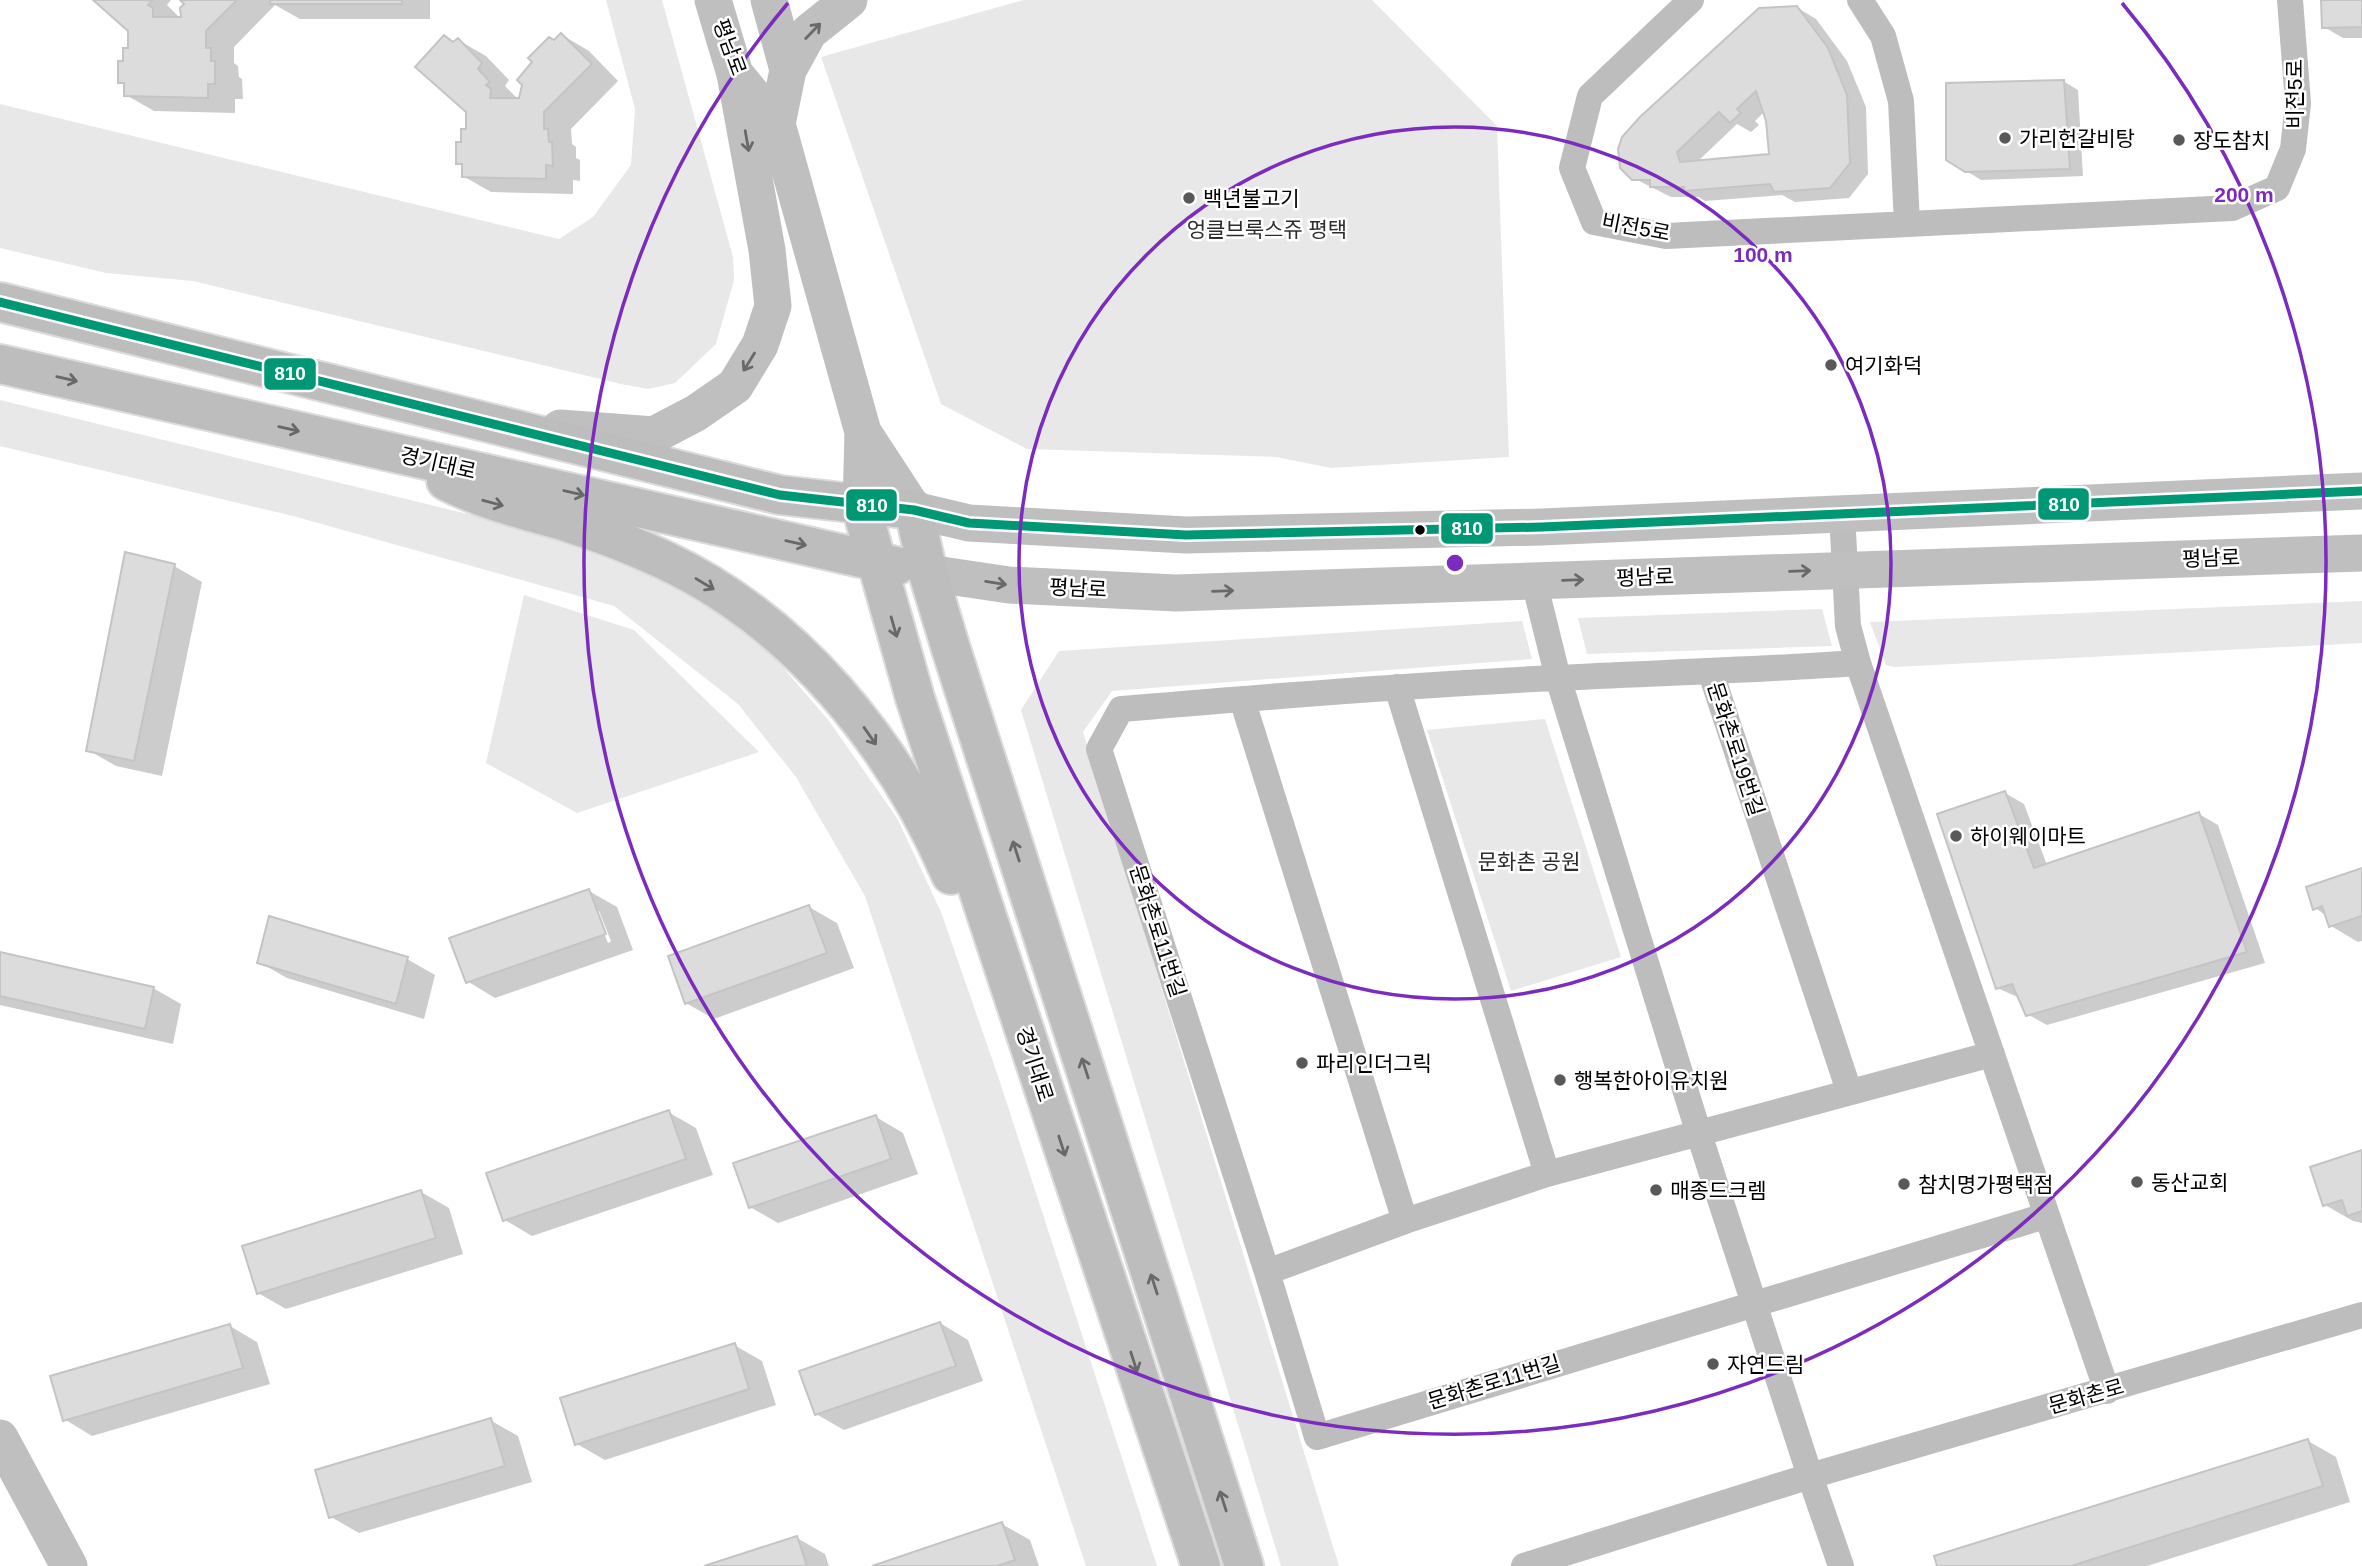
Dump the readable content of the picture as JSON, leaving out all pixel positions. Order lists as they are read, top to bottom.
{
  "streets": {
    "main road": ["평남로", "경기대로"],
    "street": [
      "비전5로",
      "문화촌로19번길",
      "문화촌로11번길",
      "문화촌로"
    ]
  },
  "crossings": [
    ["평남로", "경기대로"],
    ["문화촌로19번길", "문화촌로11번길"]
  ],
  "parks": ["엉클브룩스쥬 평택", "문화촌 공원"],
  "places": [
    "가리헌갈비탕",
    "장도참치",
    "백년불고기",
    "여기화덕",
    "하이웨이마트",
    "파리인더그릭",
    "행복한아이유치원",
    "동산교회",
    "참치명가평택점",
    "매종드크렘",
    "자연드림"
  ],
  "lines": ["transit line 810"],
  "rings": ["200 m", "100 m"]
}
